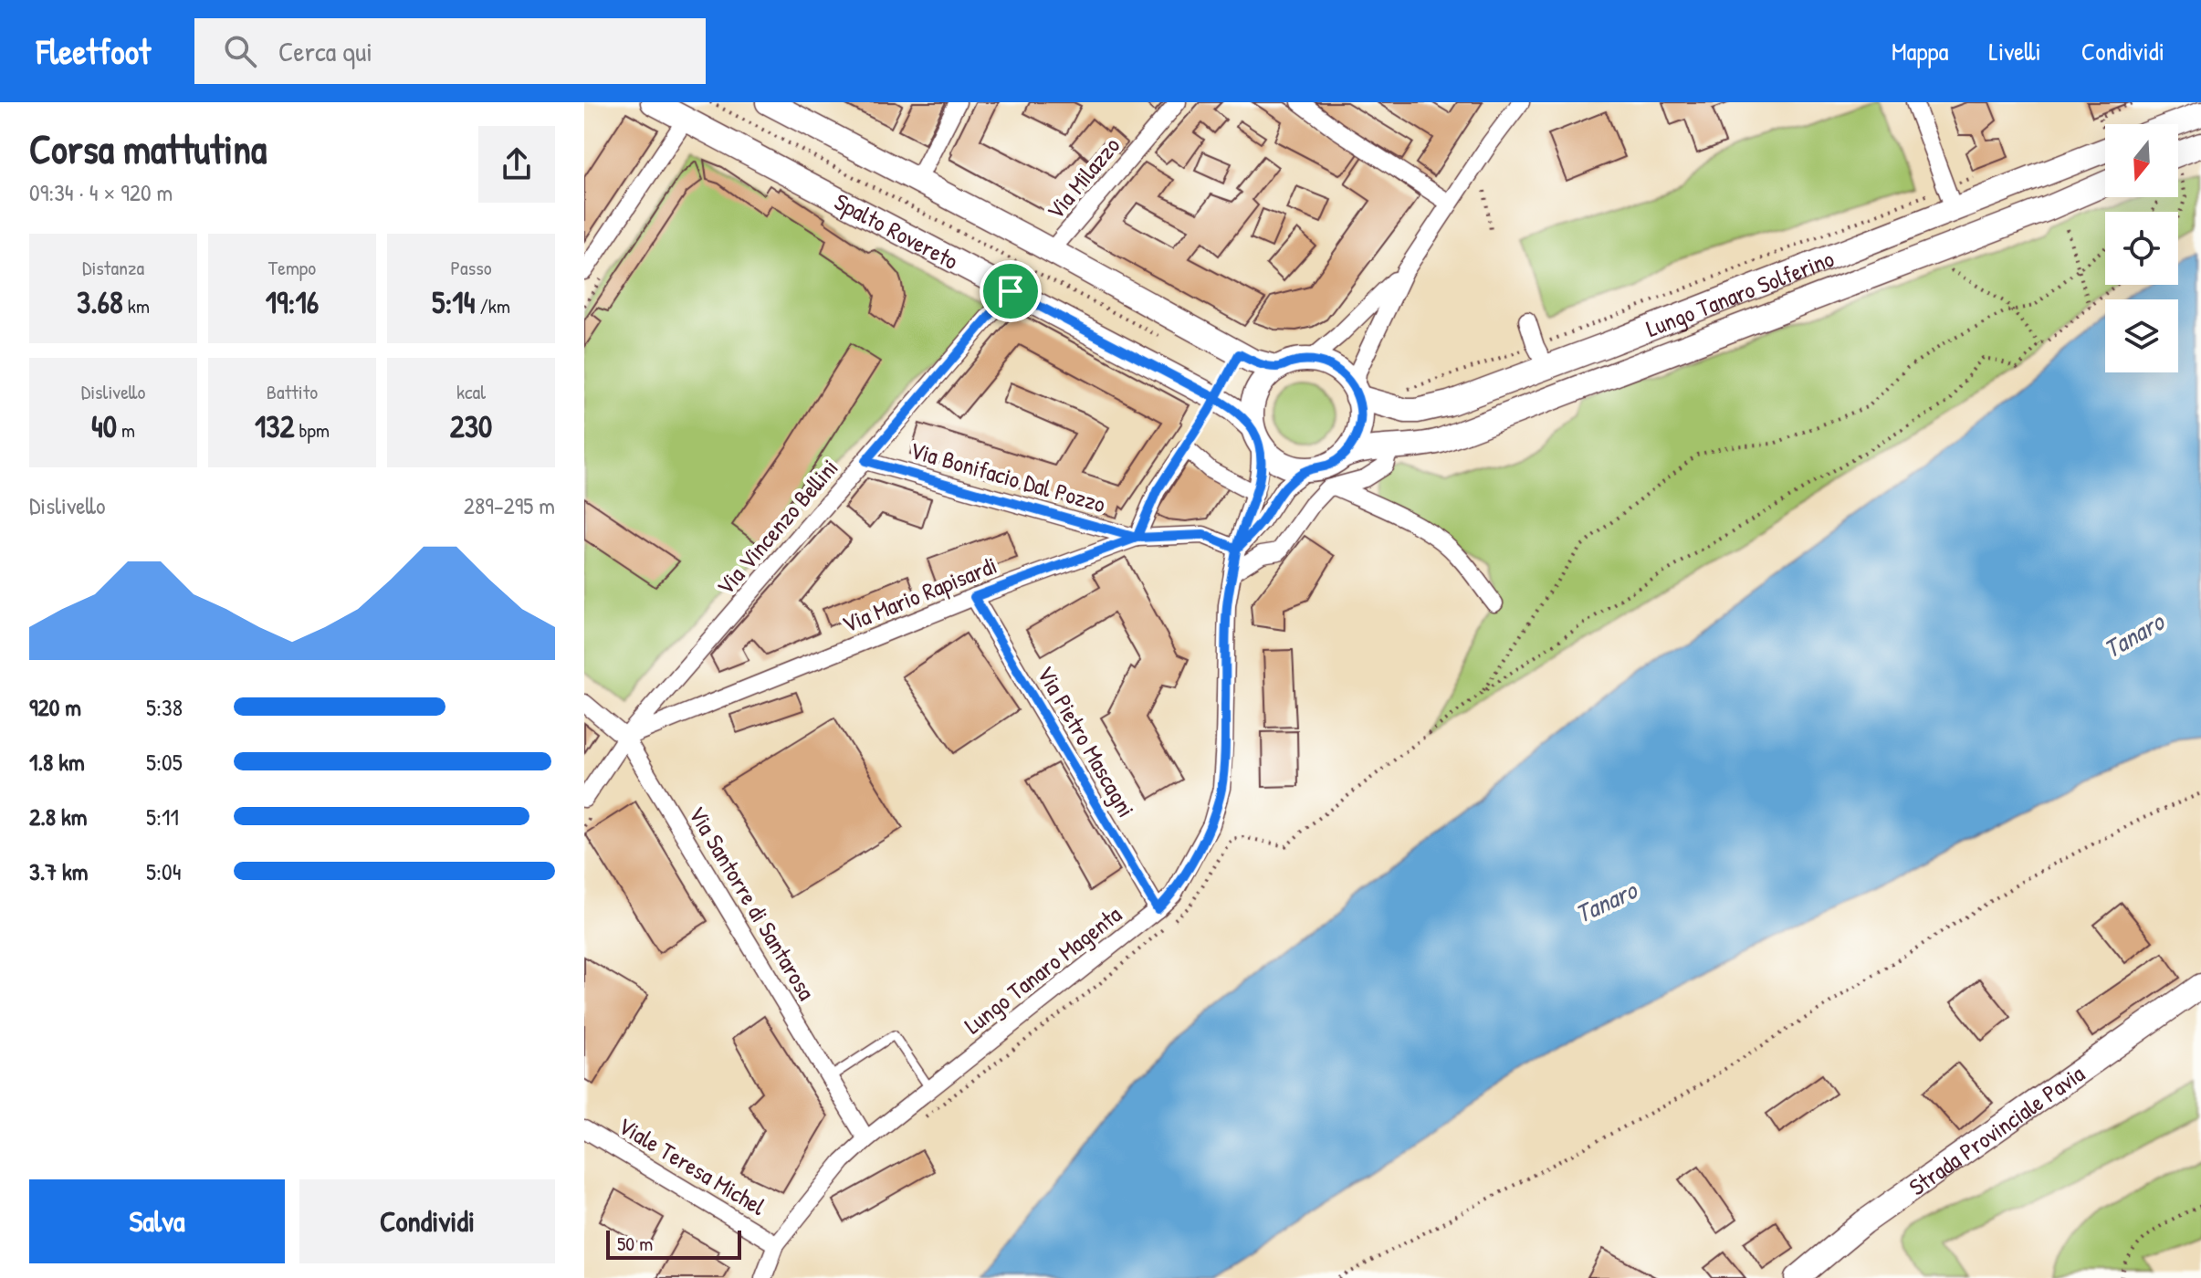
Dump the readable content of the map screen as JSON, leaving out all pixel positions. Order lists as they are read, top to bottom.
{
  "streets": {
    "main road": ["Spalto Rovereto", "Lungo Tanaro Solferino", "Strada Provinciale Pavia"],
    "street": [
      "Via Milazzo",
      "Via Bonifacio Dal Pozzo",
      "Via Vincenzo Bellini",
      "Via Mario Rapisardi",
      "Via Pietro Mascagni",
      "Via Santorre di Santarosa",
      "Lungo Tanaro Magenta",
      "Viale Teresa Michel"
    ]
  },
  "crossings": [
    ["Spalto Rovereto", "Lungo Tanaro Solferino"],
    ["Spalto Rovereto", "Via Vincenzo Bellini"],
    ["Spalto Rovereto", "Lungo Tanaro Magenta"],
    ["Lungo Tanaro Solferino", "Lungo Tanaro Magenta"],
    ["Via Bonifacio Dal Pozzo", "Via Vincenzo Bellini"],
    ["Via Bonifacio Dal Pozzo", "Via Mario Rapisardi"],
    ["Via Vincenzo Bellini", "Via Mario Rapisardi"],
    ["Via Vincenzo Bellini", "Via Santorre di Santarosa"],
    ["Via Mario Rapisardi", "Via Pietro Mascagni"],
    ["Via Mario Rapisardi", "Via Santorre di Santarosa"],
    ["Via Mario Rapisardi", "Lungo Tanaro Magenta"],
    ["Via Pietro Mascagni", "Lungo Tanaro Magenta"],
    ["Via Santorre di Santarosa", "Lungo Tanaro Magenta"],
    ["Lungo Tanaro Magenta", "Viale Teresa Michel"]
  ],
  "water": ["Tanaro"],
  "scale_bar": "50 m",
  "north": "bottom",
  "page": {
    "header": "Fleetfoot",
    "search": "Cerca qui",
    "nav": ["Mappa", "Livelli", "Condividi"],
    "heading": ["Corsa mattutina", "09:34 · 4 × 920 m"],
    "stats": [
      ["Distanza", "3.68 km"],
      ["Tempo", "19:16"],
      ["Passo", "5:14 /km"],
      ["Dislivello", "40 m"],
      ["Battito", "132 bpm"],
      ["kcal", "230"]
    ],
    "chart": ["Dislivello", "289–295 m"],
    "list": [
      {
        "name": "920 m",
        "note": "5:38"
      },
      {
        "name": "1.8 km",
        "note": "5:05"
      },
      {
        "name": "2.8 km",
        "note": "5:11"
      },
      {
        "name": "3.7 km",
        "note": "5:04"
      }
    ],
    "buttons": ["Salva", "Condividi"],
    "scale": "50 m"
  }
}
